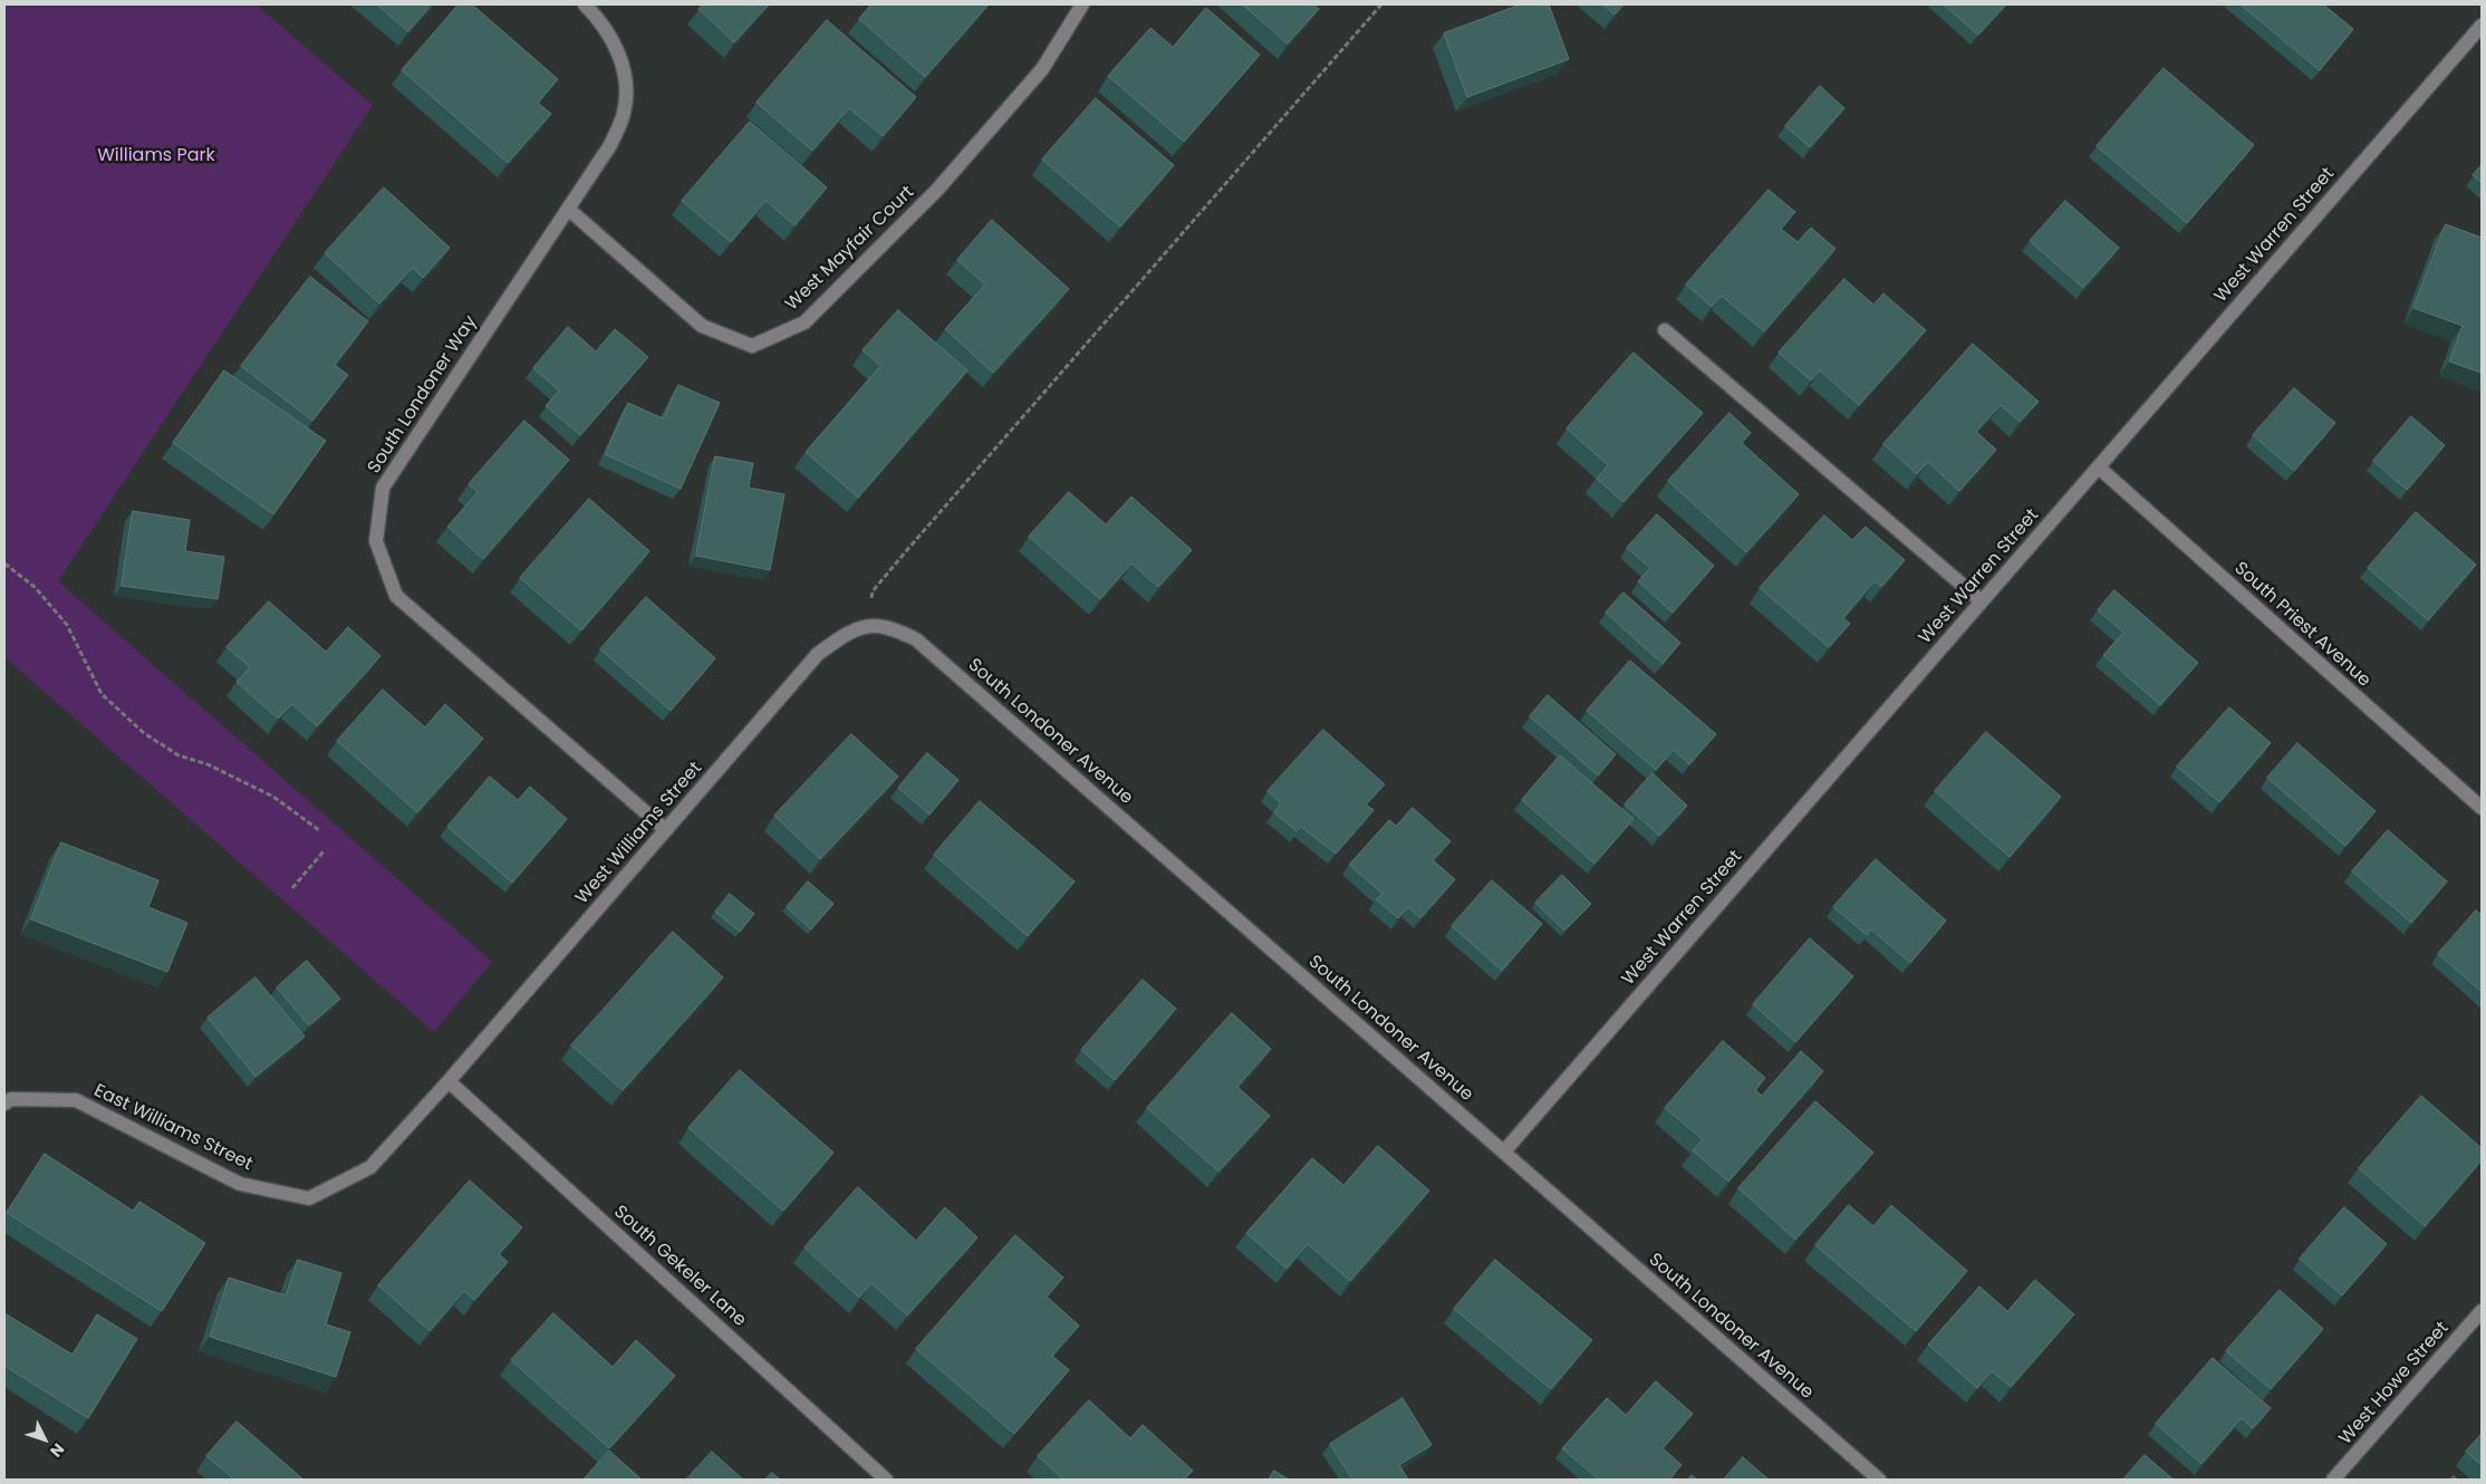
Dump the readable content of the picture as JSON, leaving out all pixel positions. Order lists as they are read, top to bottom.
{
  "streets": {
    "street": [
      "West Warren Street",
      "West Mayfair Court",
      "South Londoner Way",
      "South Priest Avenue",
      "South Londoner Avenue",
      "West Williams Street",
      "East Williams Street",
      "South Gekeler Lane",
      "West Howe Street"
    ]
  },
  "crossings": [
    ["West Warren Street", "South Priest Avenue"],
    ["West Warren Street", "South Londoner Avenue"],
    ["West Mayfair Court", "South Londoner Way"],
    ["South Londoner Way", "West Williams Street"],
    ["South Londoner Avenue", "West Williams Street"],
    ["West Williams Street", "East Williams Street"],
    ["West Williams Street", "South Gekeler Lane"],
    ["East Williams Street", "South Gekeler Lane"]
  ],
  "parks": ["Williams Park"],
  "north": "bottom right"
}
